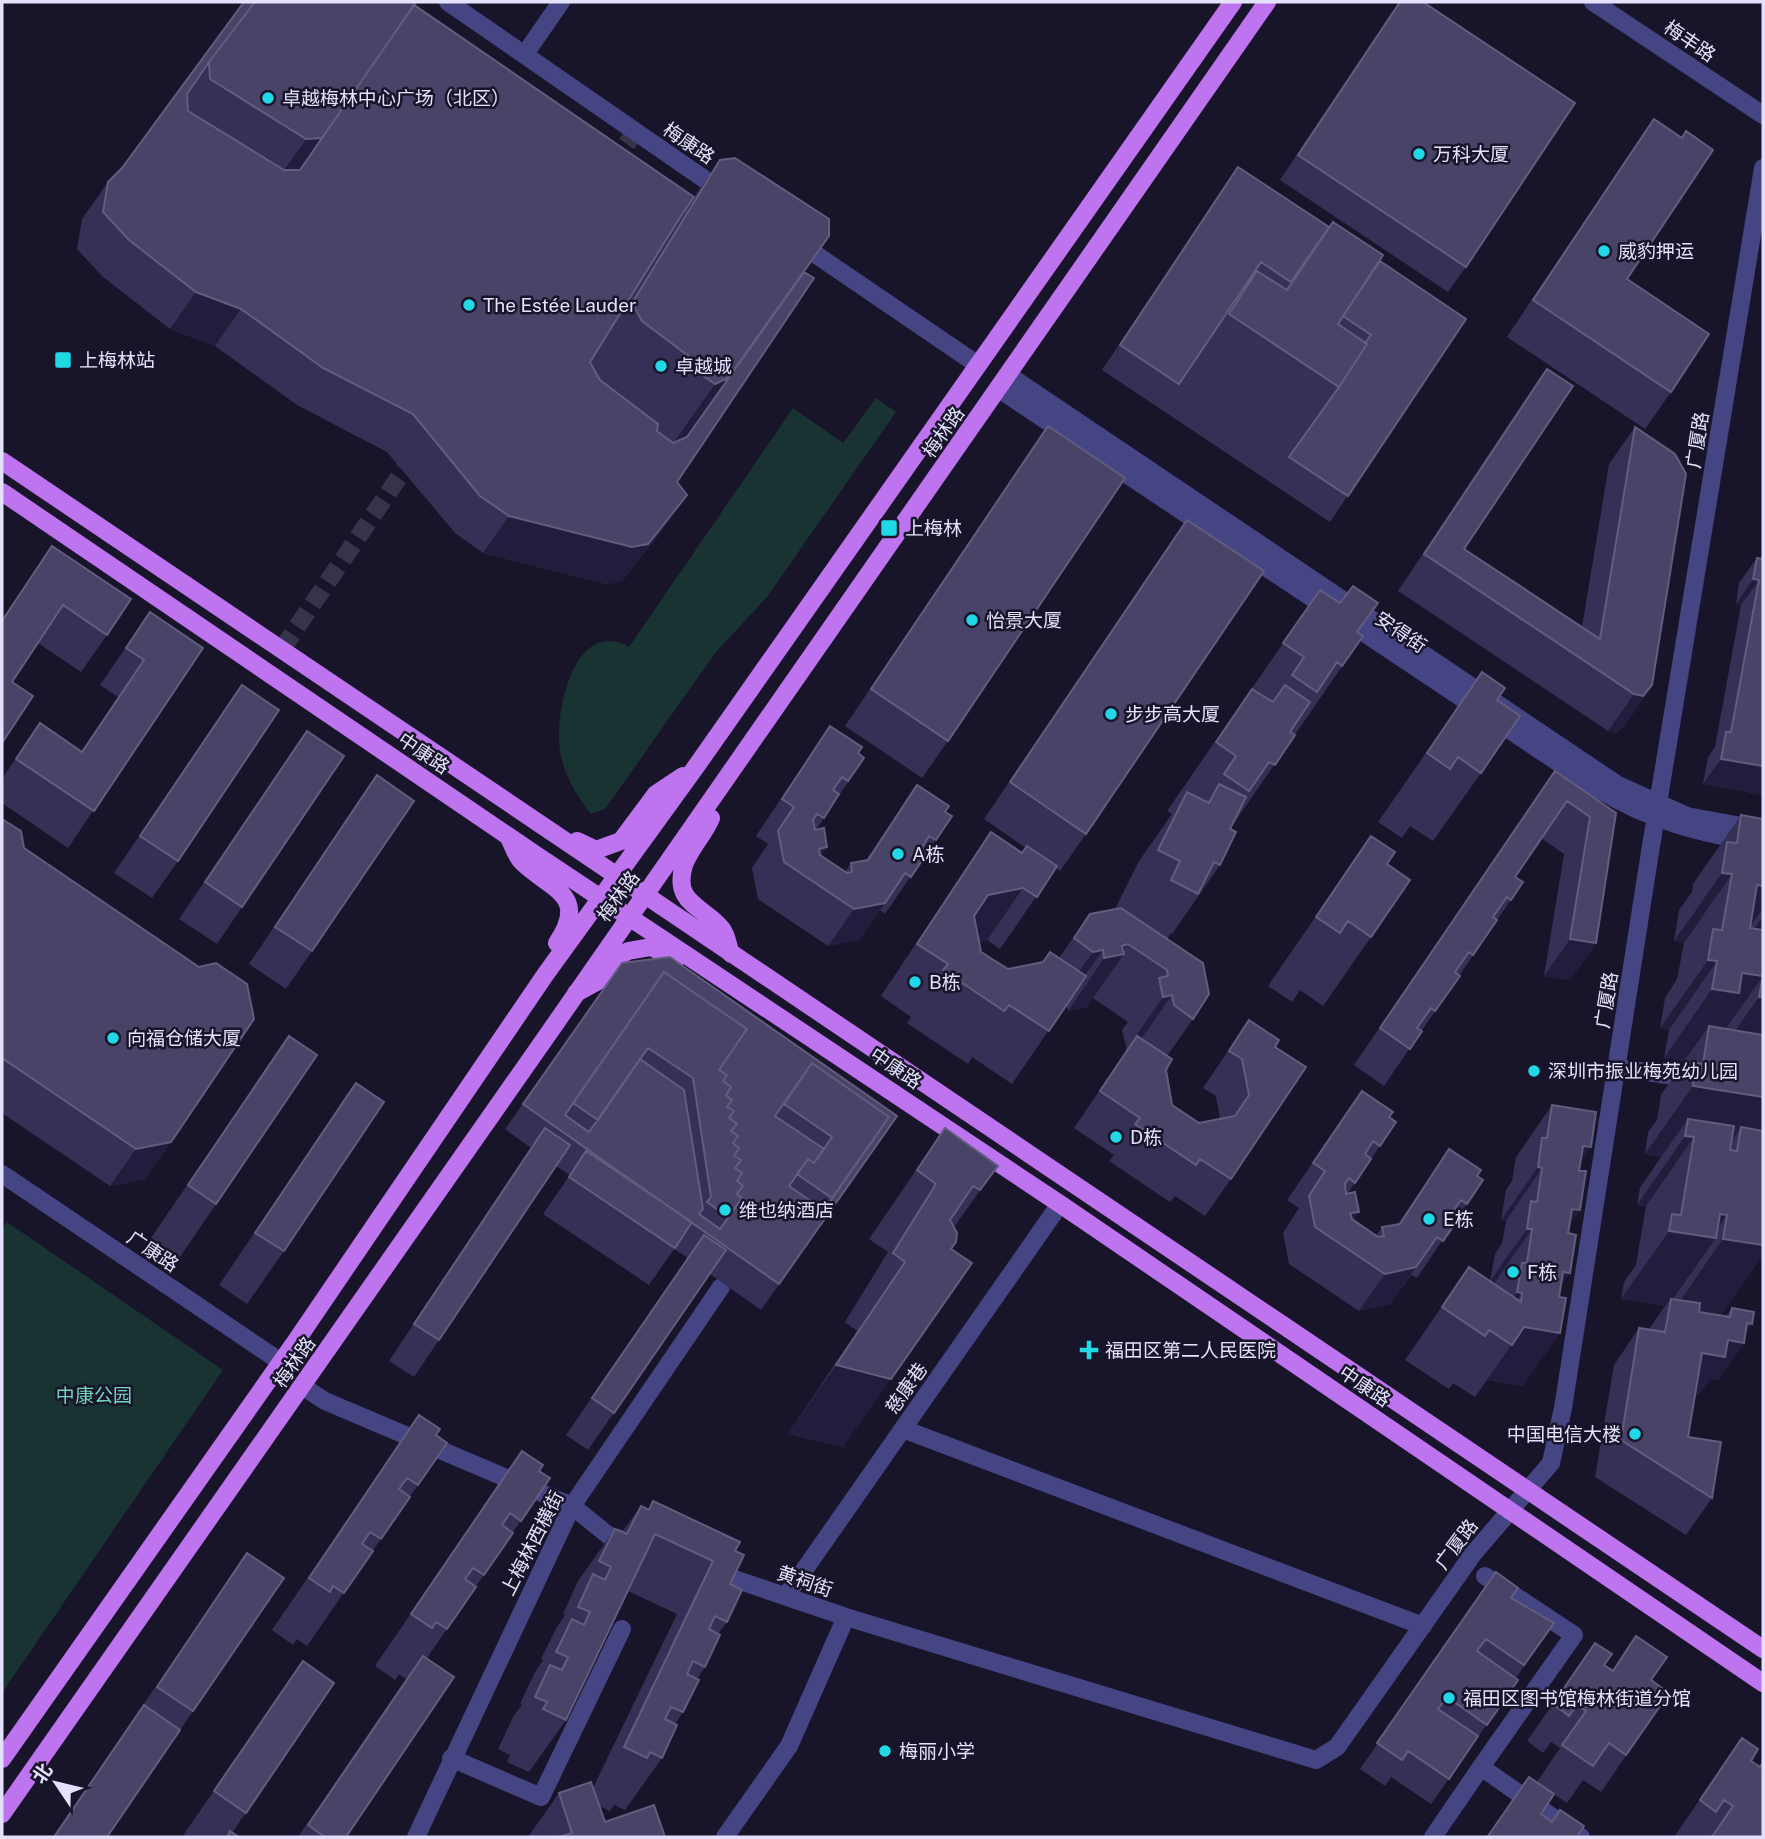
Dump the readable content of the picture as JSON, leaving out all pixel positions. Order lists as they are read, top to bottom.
{
  "streets": {
    "main road": ["梅林路", "中康路"],
    "street": [
      "梅丰路",
      "梅康路",
      "广厦路",
      "安得街",
      "广康路",
      "慈康巷",
      "上梅林西横街",
      "黄祠街"
    ]
  },
  "crossings": [
    ["梅林路", "安得街"],
    ["梅林路", "中康路"],
    ["梅林路", "广康路"],
    ["广厦路", "安得街"],
    ["广厦路", "中康路"],
    ["广厦路", "黄祠街"],
    ["中康路", "慈康巷"],
    ["慈康巷", "黄祠街"]
  ],
  "parks": ["中康公园"],
  "places": {
    "other": [
      "卓越梅林中心广场（北区）",
      "万科大厦",
      "威豹押运",
      "The Estée Lauder",
      "卓越城",
      "怡景大厦",
      "步步高大厦",
      "A栋",
      "B栋",
      "向福仓储大厦",
      "深圳市振业梅苑幼儿园",
      "D栋",
      "维也纳酒店",
      "E栋",
      "F栋",
      "中国电信大楼",
      "福田区图书馆梅林街道分馆",
      "梅丽小学"
    ],
    "transit": ["上梅林站", "上梅林"],
    "health": ["福田区第二人民医院"]
  },
  "north": "top left"
}
